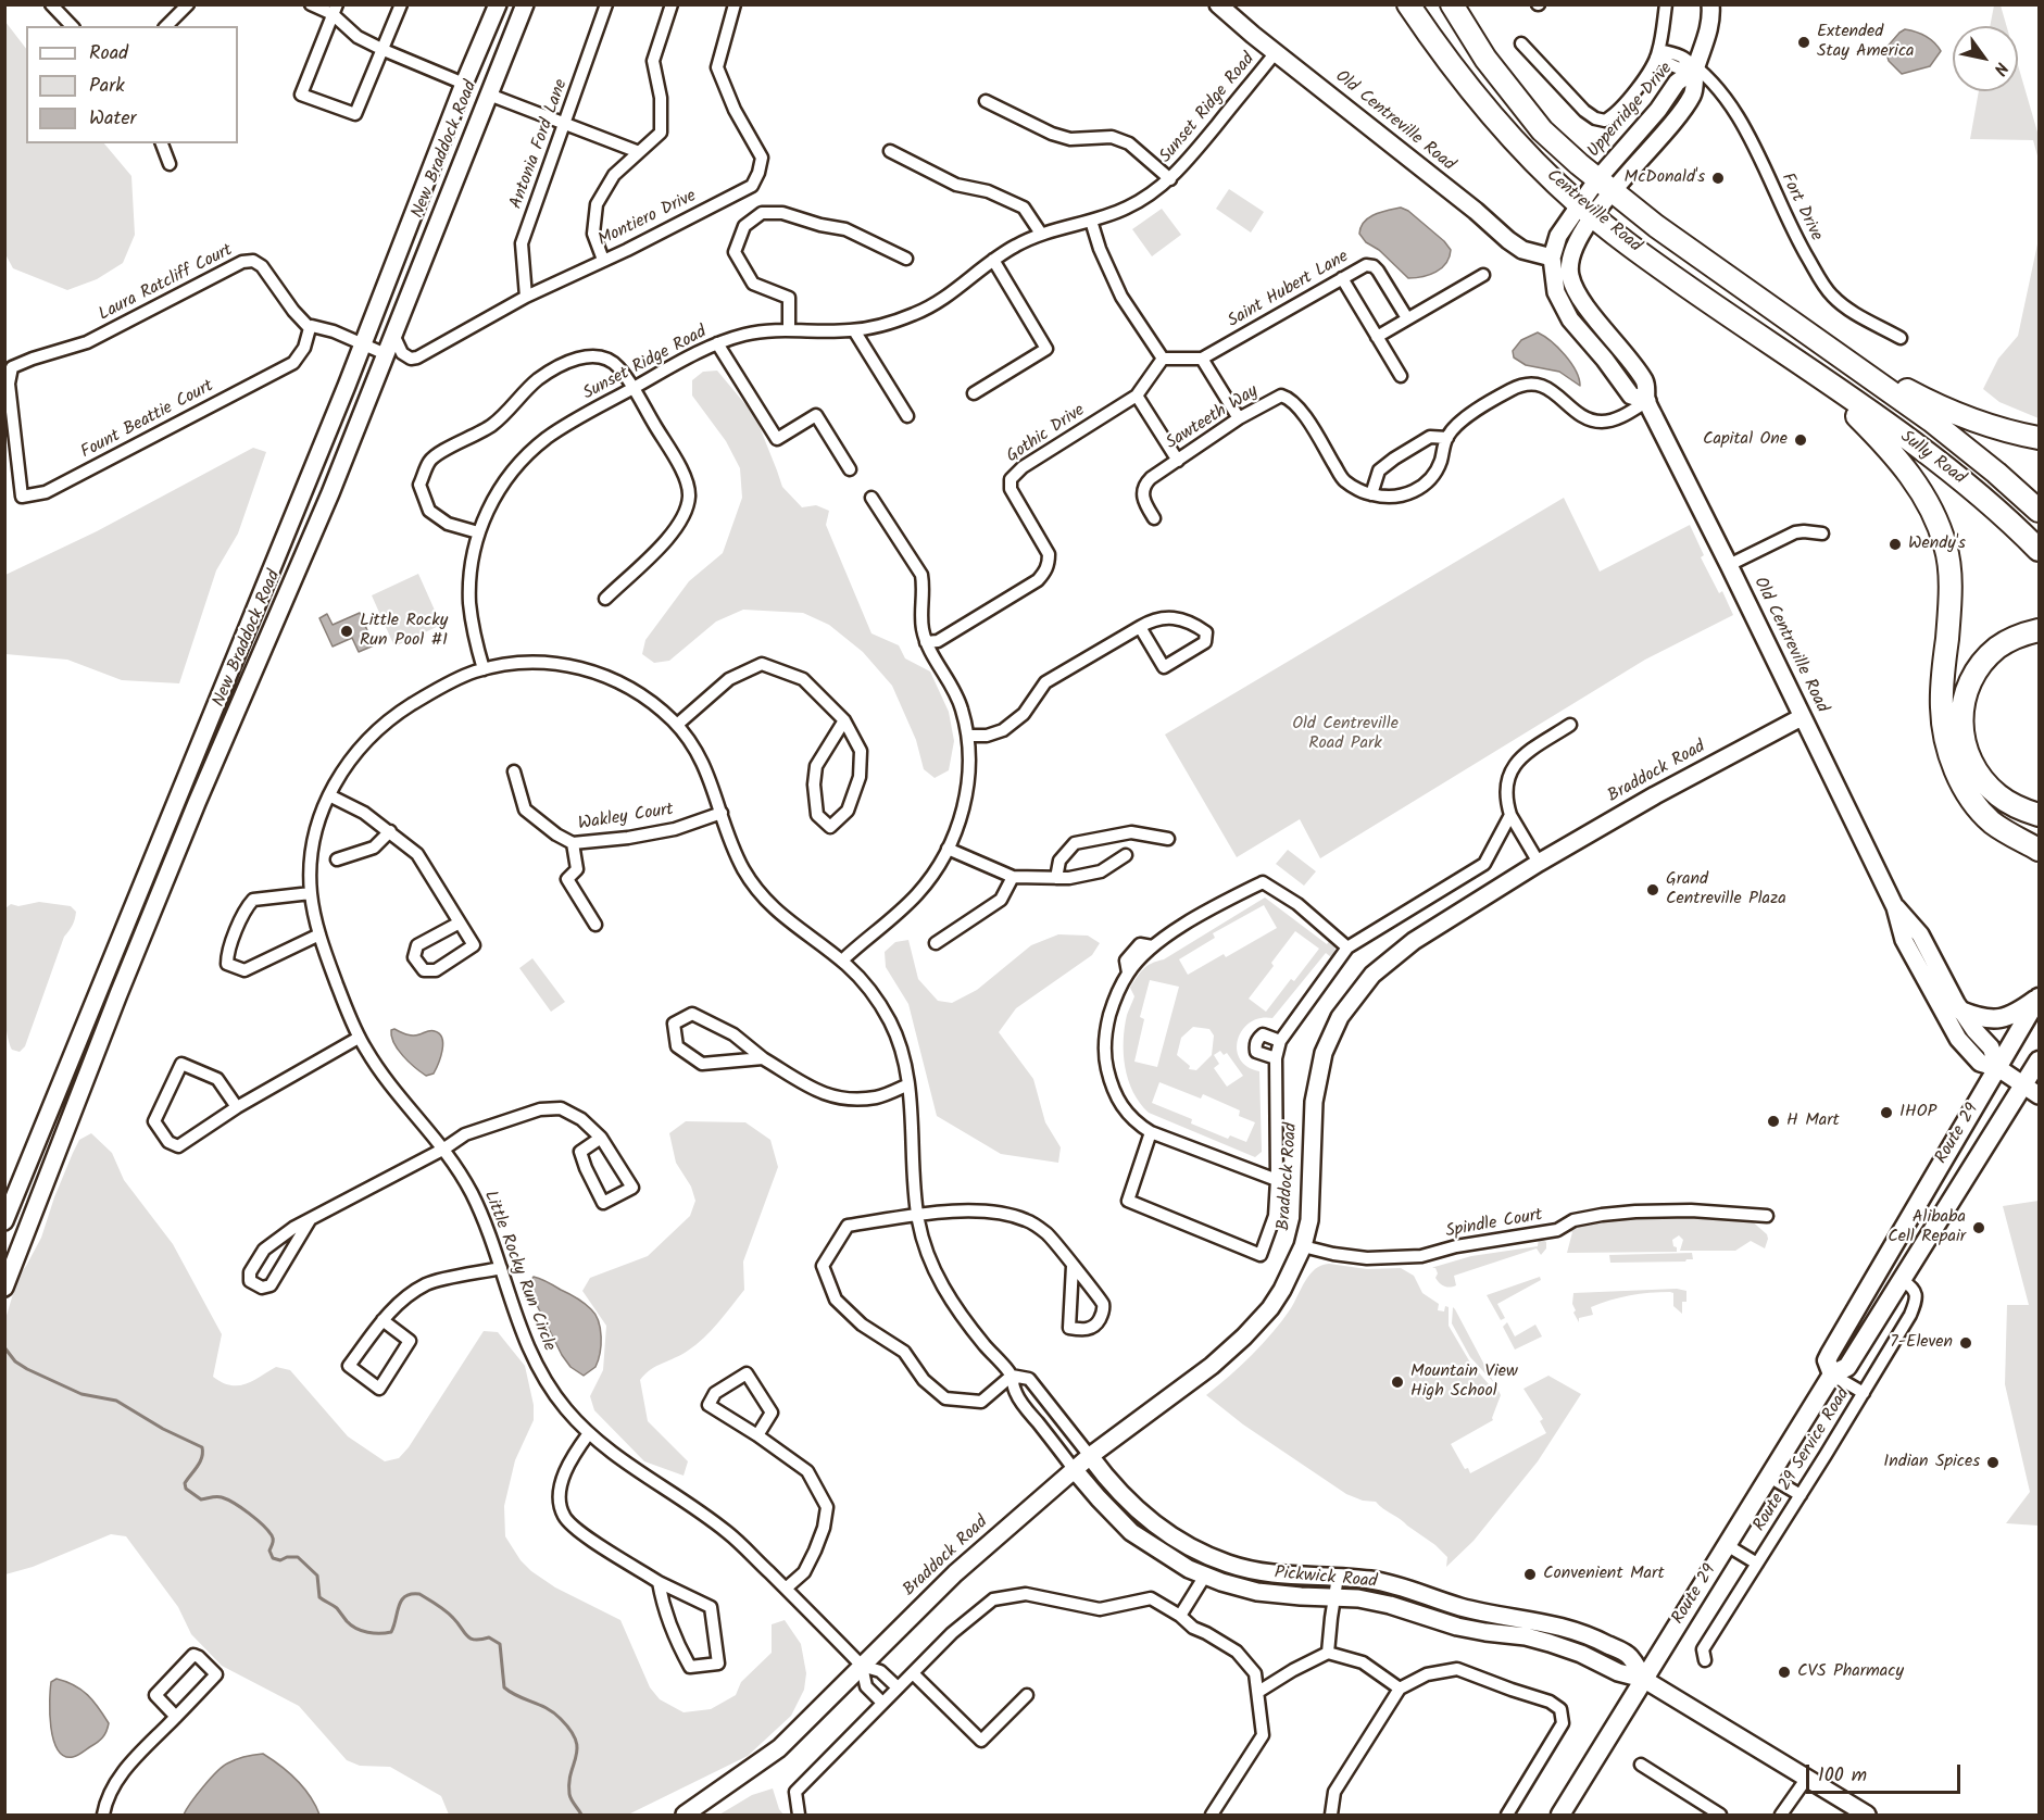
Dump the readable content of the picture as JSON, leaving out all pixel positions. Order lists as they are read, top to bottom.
{
  "streets": {
    "highway": ["Centreville Road", "Sully Road"],
    "main road": ["Route 29"],
    "street": [
      "Sunset Ridge Road",
      "Upperridge Drive",
      "Old Centreville Road",
      "Antonia Ford Lane",
      "New Braddock Road",
      "Fort Drive",
      "Montiero Drive",
      "Laura Ratcliff Court",
      "Saint Hubert Lane",
      "Sawteeth Way",
      "Fount Beattie Court",
      "Gothic Drive",
      "Braddock Road",
      "Wakley Court",
      "Spindle Court",
      "Little Rocky Run Circle",
      "Route 29 Service Road",
      "Pickwick Road"
    ]
  },
  "crossings": [
    ["Sunset Ridge Road", "Old Centreville Road"],
    ["Sunset Ridge Road", "Little Rocky Run Circle"],
    ["Upperridge Drive", "Old Centreville Road"],
    ["Upperridge Drive", "Fort Drive"],
    ["Upperridge Drive", "Centreville Road"],
    ["Old Centreville Road", "Centreville Road"],
    ["Old Centreville Road", "Sawteeth Way"],
    ["Old Centreville Road", "Braddock Road"],
    ["Old Centreville Road", "Route 29"],
    ["Antonia Ford Lane", "Montiero Drive"],
    ["New Braddock Road", "Montiero Drive"],
    ["Centreville Road", "Sully Road"],
    ["Laura Ratcliff Court", "Fount Beattie Court"],
    ["Braddock Road", "Spindle Court"],
    ["Braddock Road", "Little Rocky Run Circle"],
    ["Braddock Road", "Pickwick Road"],
    ["Wakley Court", "Little Rocky Run Circle"],
    ["Route 29", "Route 29 Service Road"],
    ["Route 29", "Pickwick Road"],
    ["Little Rocky Run Circle", "Pickwick Road"]
  ],
  "parks": ["Old Centreville Road Park"],
  "places": [
    "Extended Stay America",
    "McDonald's",
    "Capital One",
    "Wendy's",
    "Little Rocky Run Pool #1",
    "Grand Centreville Plaza",
    "IHOP",
    "H Mart",
    "Alibaba Cell Repair",
    "7-Eleven",
    "Mountain View High School",
    "Indian Spices",
    "Convenient Mart",
    "CVS Pharmacy"
  ],
  "legend": ["Road", "Park", "Water"],
  "scale_bar": "100 m",
  "north": "bottom right"
}
